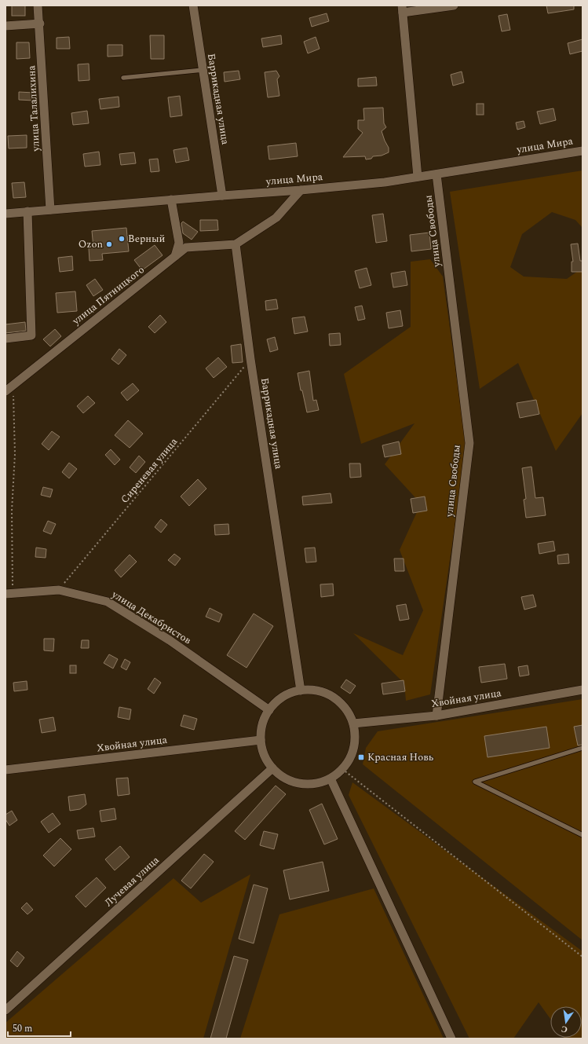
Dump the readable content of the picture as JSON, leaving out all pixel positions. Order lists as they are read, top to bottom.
{
  "streets": {
    "street": [
      "Баррикадная улица",
      "улица Талалихина",
      "улица Мира",
      "улица Свободы",
      "улица Пятницкого",
      "улица Декабристов",
      "Хвойная улица",
      "Лучевая улица"
    ],
    "path": ["Сиреневая улица"]
  },
  "crossings": [
    ["Баррикадная улица", "улица Мира"],
    ["Баррикадная улица", "улица Пятницкого"],
    ["Баррикадная улица", "Сиреневая улица"],
    ["Баррикадная улица", "улица Декабристов"],
    ["Баррикадная улица", "Хвойная улица"],
    ["Баррикадная улица", "Лучевая улица"],
    ["улица Талалихина", "улица Мира"],
    ["улица Мира", "улица Свободы"],
    ["улица Свободы", "Хвойная улица"],
    ["Сиреневая улица", "улица Декабристов"],
    ["улица Декабристов", "Хвойная улица"],
    ["улица Декабристов", "Лучевая улица"],
    ["Хвойная улица", "Лучевая улица"]
  ],
  "places": {
    "other": ["Верный", "Ozon"],
    "transit": ["Красная Новь"]
  },
  "scale_bar": "50 m",
  "north": "bottom"
}
